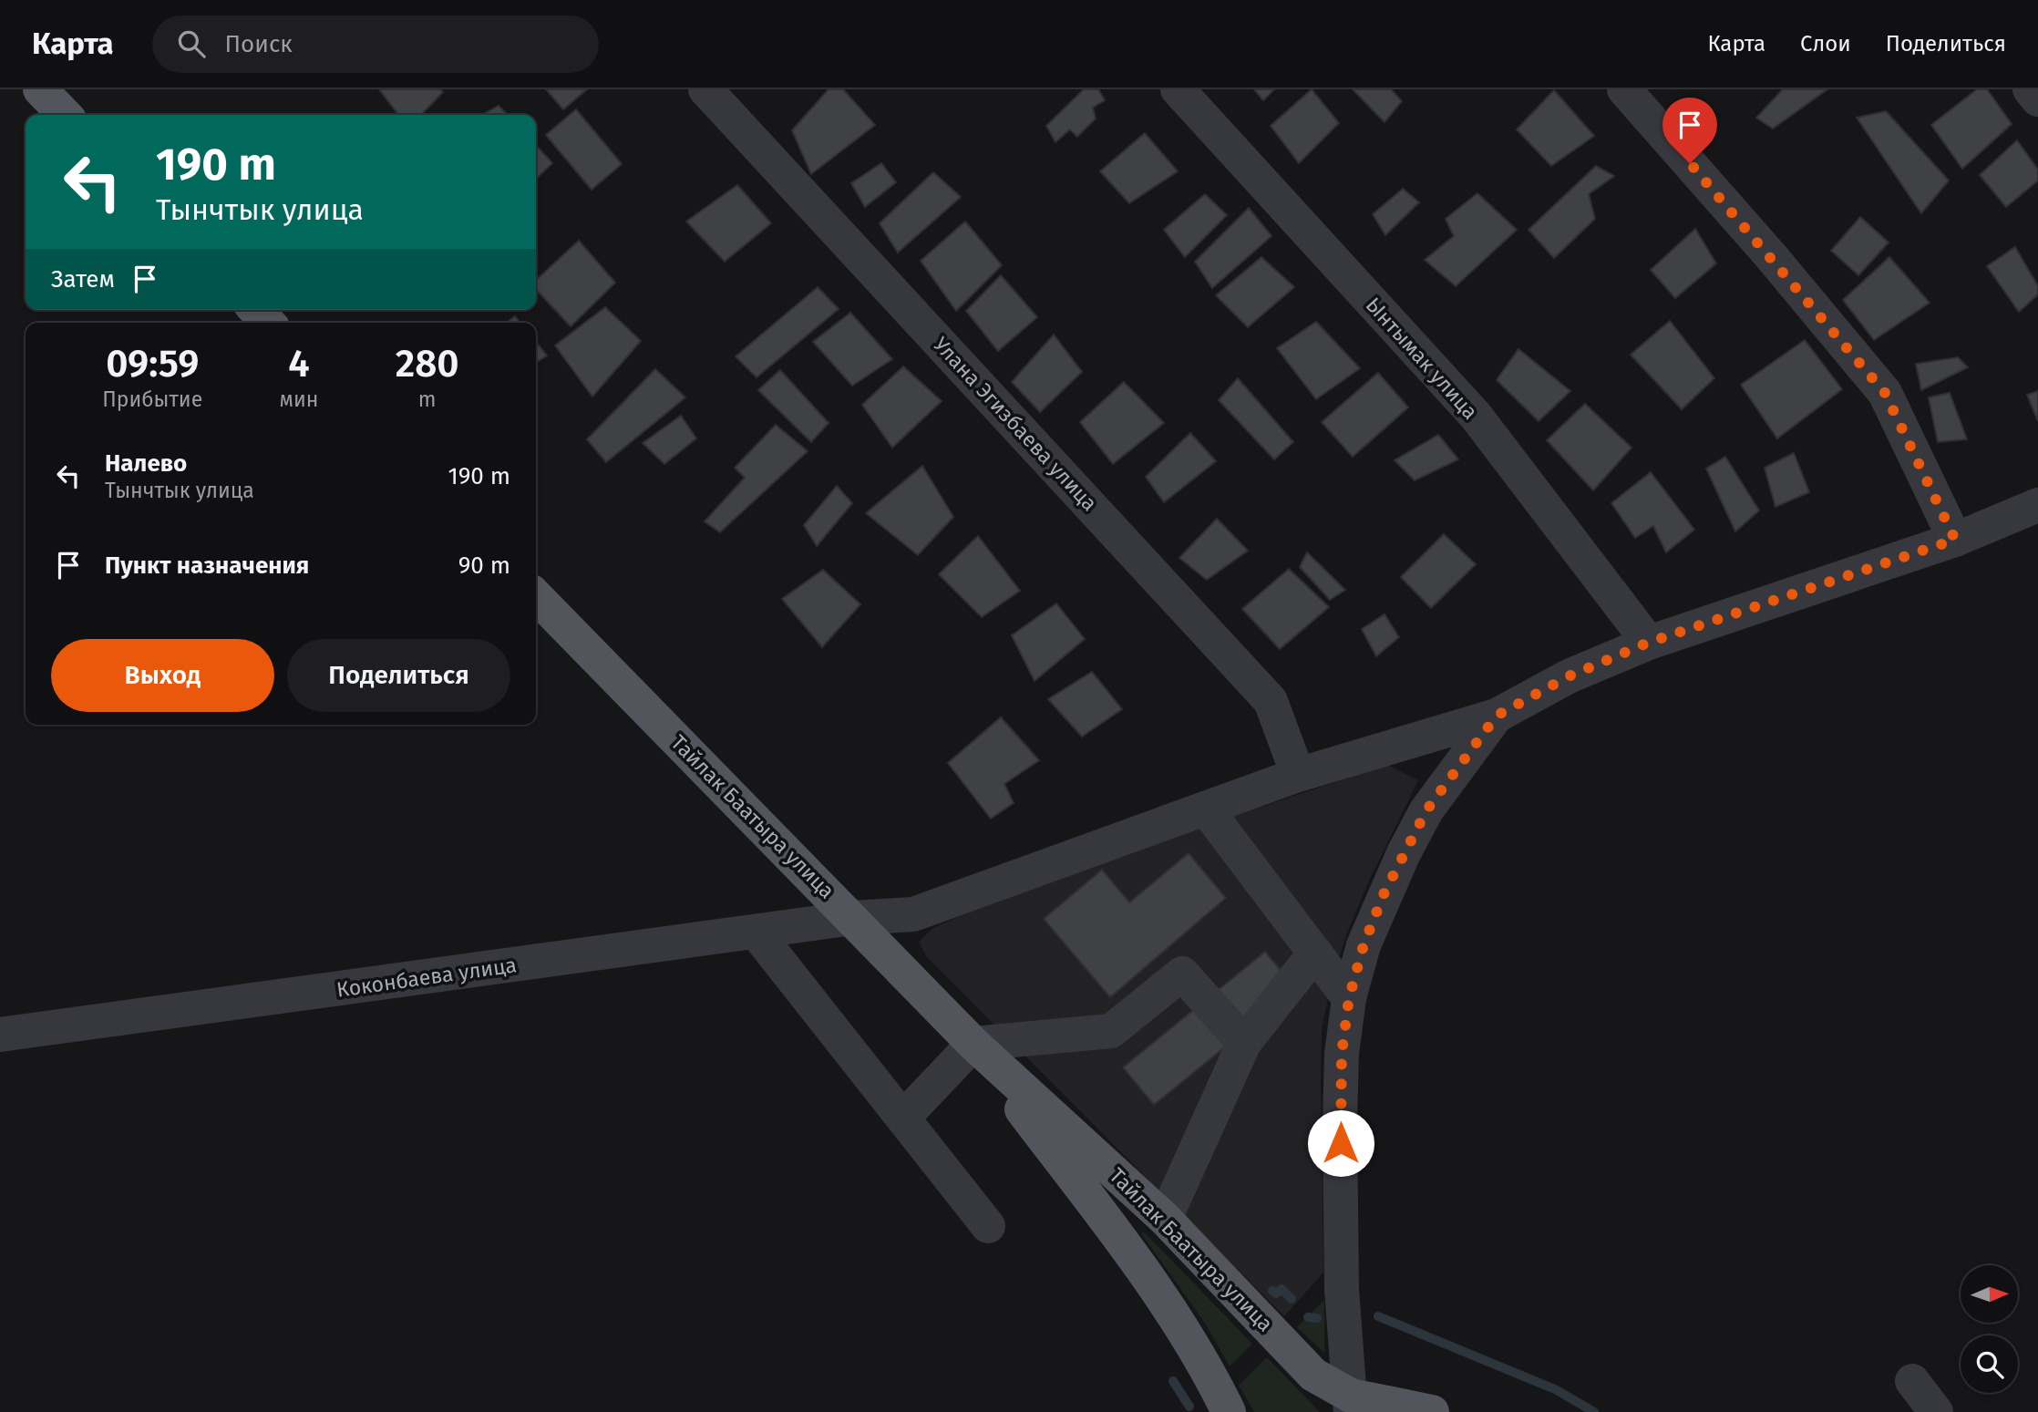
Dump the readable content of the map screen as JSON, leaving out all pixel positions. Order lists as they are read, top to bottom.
{
  "streets": {
    "main road": ["Тайлак Баатыра улица"],
    "street": ["Ынтымак улица", "Улана Эгизбаева улица", "Коконбаева улица"]
  },
  "crossings": [
    ["Улана Эгизбаева улица", "Коконбаева улица"],
    ["Тайлак Баатыра улица", "Коконбаева улица"]
  ],
  "north": "right",
  "page": {
    "header": "Карта",
    "search": "Поиск",
    "nav": ["Карта", "Слои", "Поделиться"],
    "turn": ["190 m", "Тынчтык улица"],
    "then": "Затем",
    "eta": [
      "09:59",
      "Прибытие",
      "4",
      "мин",
      "280",
      "m"
    ],
    "list": [
      {
        "name": "Налево",
        "note": "Тынчтык улица",
        "value": "190 m"
      },
      {
        "name": "Пункт назначения",
        "value": "90 m"
      }
    ],
    "buttons": ["Выход", "Поделиться"]
  }
}
